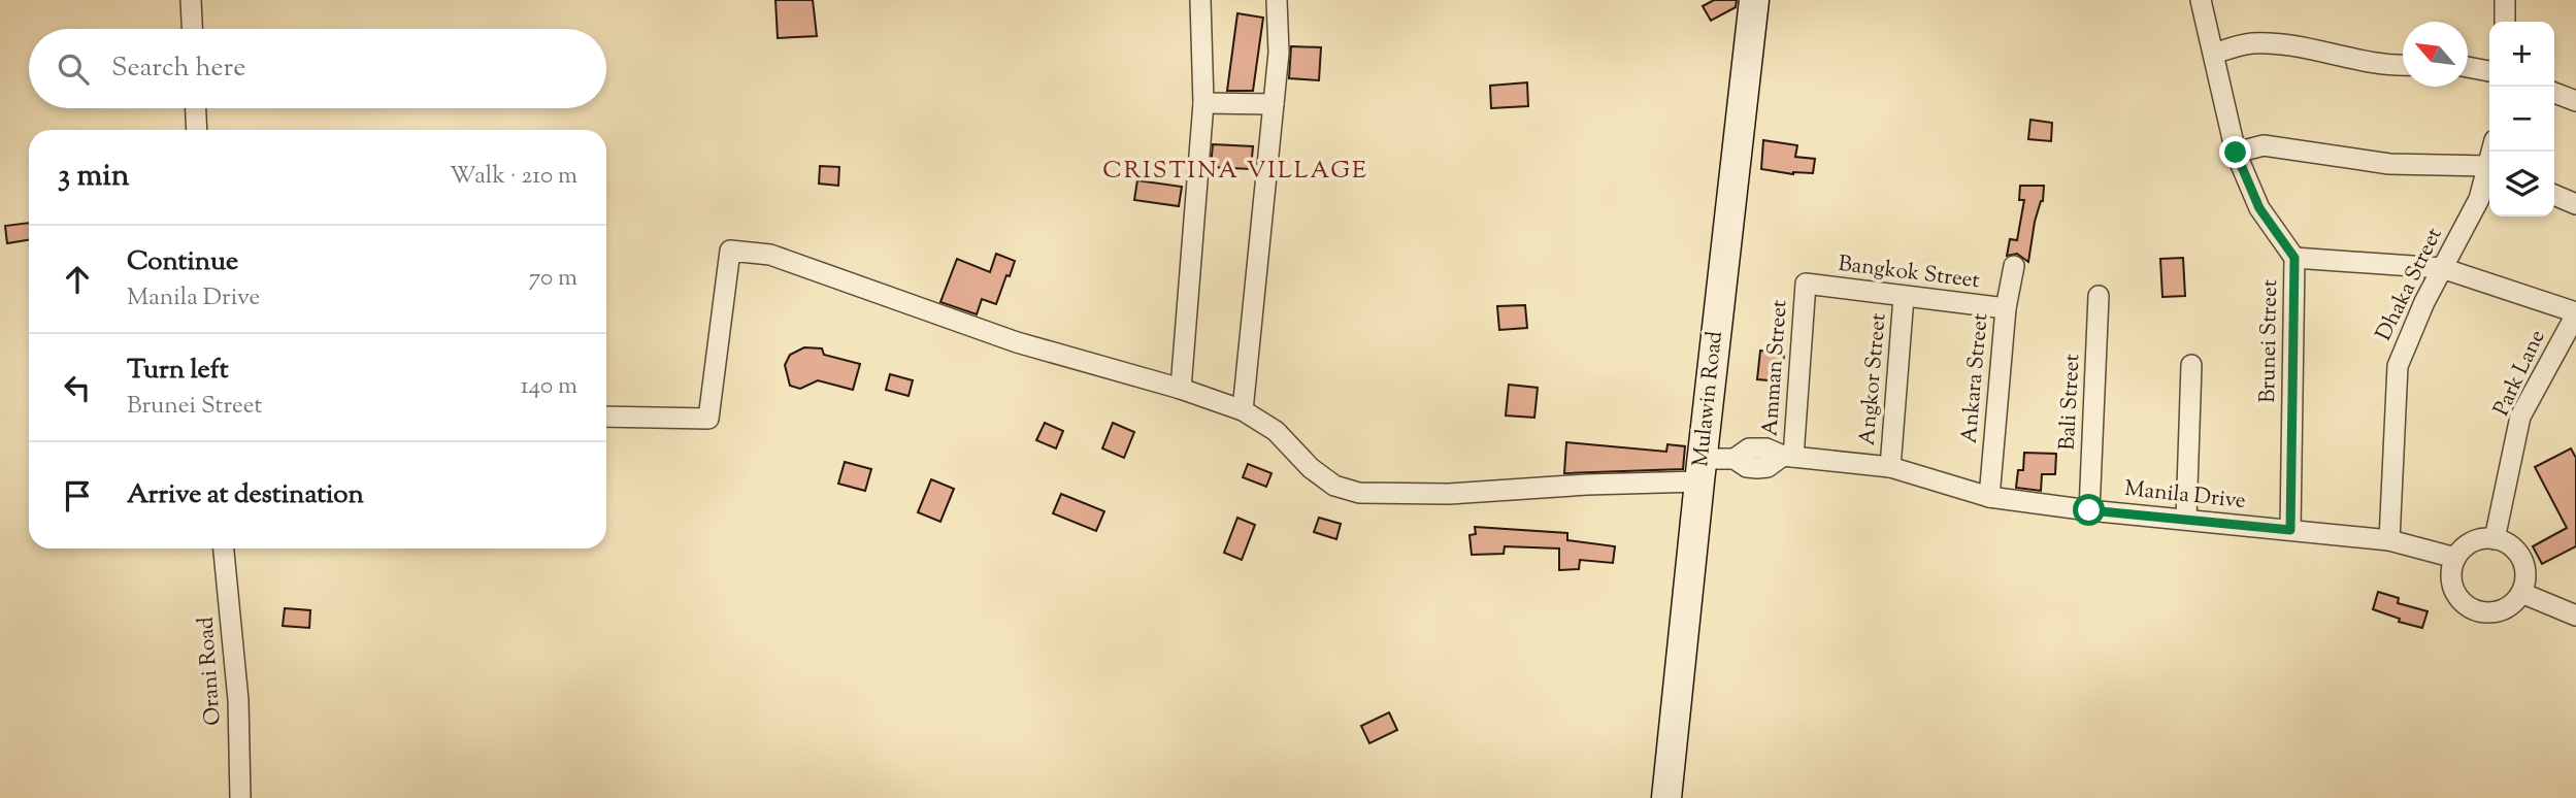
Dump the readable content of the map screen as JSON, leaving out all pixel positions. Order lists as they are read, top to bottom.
{
  "streets": {
    "main road": ["Mulawin Road"],
    "street": [
      "Bangkok Street",
      "Dhaka Street",
      "Brunei Street",
      "Amman Street",
      "Park Lane",
      "Ankara Street",
      "Angkor Street",
      "Bali Street",
      "Manila Drive",
      "Orani Road"
    ]
  },
  "crossings": [
    ["Bangkok Street", "Amman Street"],
    ["Bangkok Street", "Ankara Street"],
    ["Bangkok Street", "Angkor Street"],
    ["Dhaka Street", "Manila Drive"],
    ["Brunei Street", "Manila Drive"],
    ["Amman Street", "Manila Drive"],
    ["Park Lane", "Manila Drive"],
    ["Ankara Street", "Manila Drive"],
    ["Angkor Street", "Manila Drive"],
    ["Mulawin Road", "Manila Drive"],
    ["Bali Street", "Manila Drive"]
  ],
  "districts": ["CRISTINA VILLAGE"],
  "north": "top left",
  "page": {
    "map_buttons": ["+", "−"],
    "search": "Search here",
    "heading": ["3 min", "Walk · 210 m"],
    "list": [
      ["Continue", "Manila Drive", "70 m"],
      ["Turn left", "Brunei Street", "140 m"],
      "Arrive at destination"
    ]
  }
}
